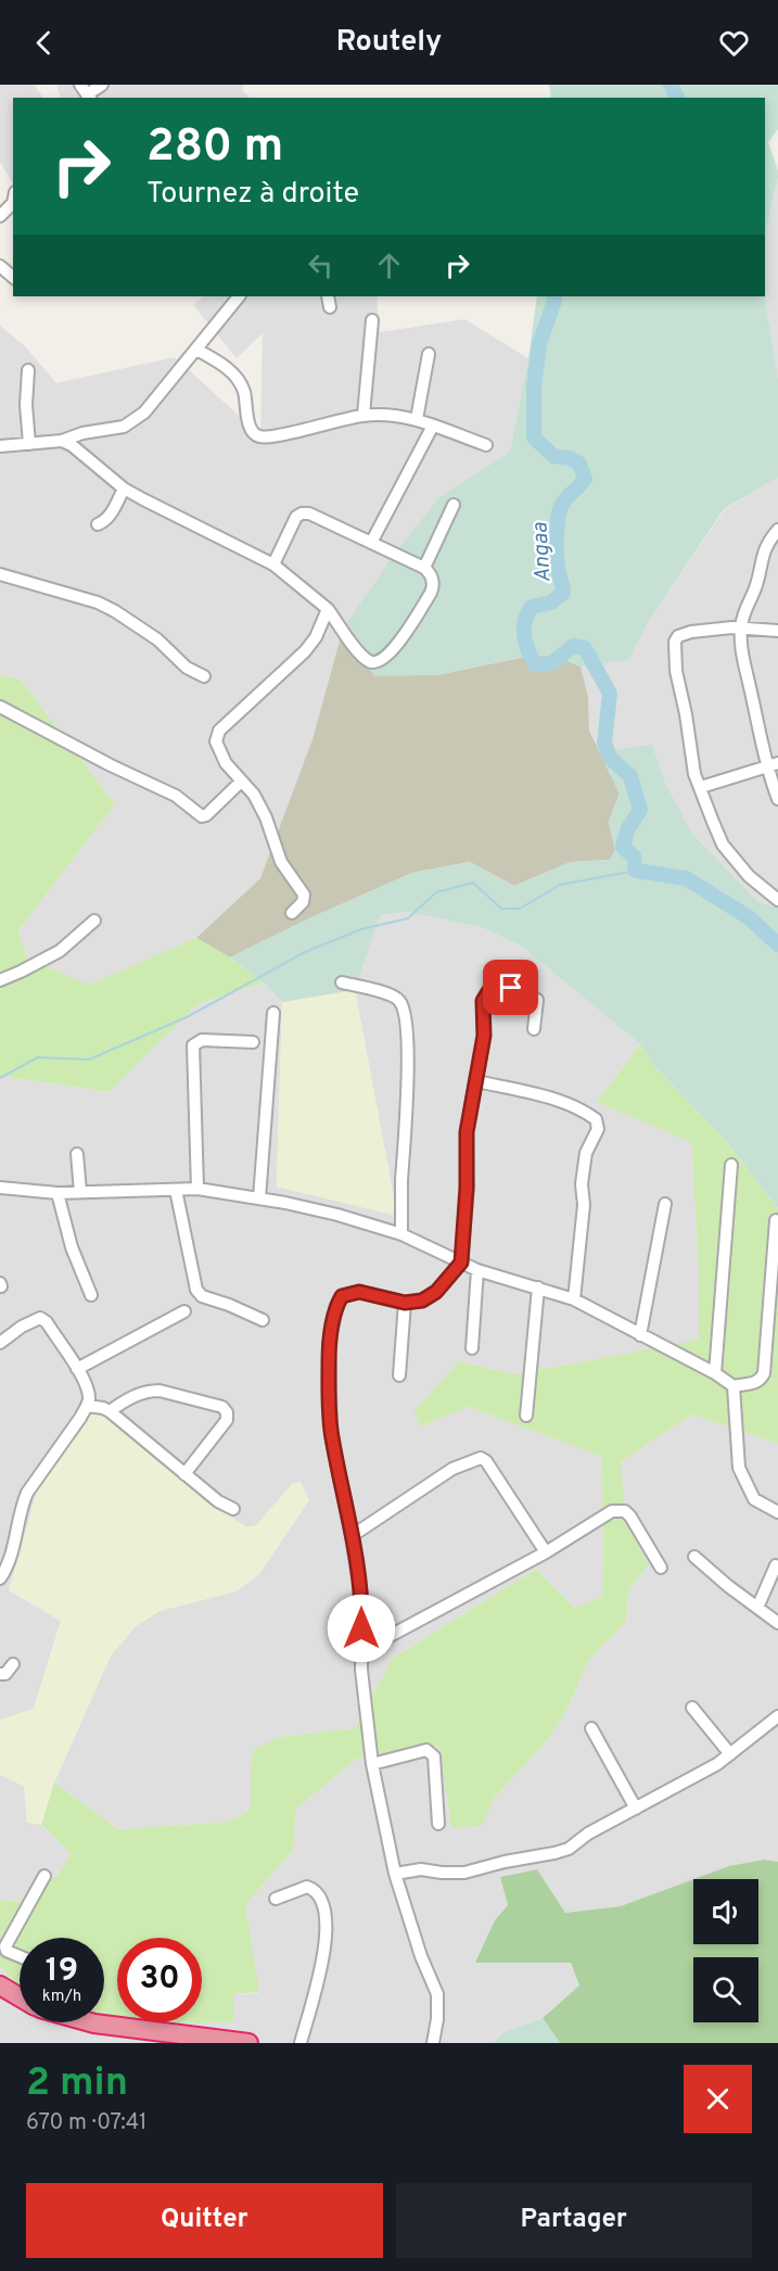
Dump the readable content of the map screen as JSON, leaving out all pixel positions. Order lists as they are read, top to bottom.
{
  "water": ["Angaa"],
  "page": {
    "header": "Routely",
    "turn": ["280 m", "Tournez à droite"],
    "speed": "19 km/h",
    "limit": "30",
    "heading": ["2 min", "670 m · 07:41"],
    "buttons": ["Quitter", "Partager"]
  }
}
